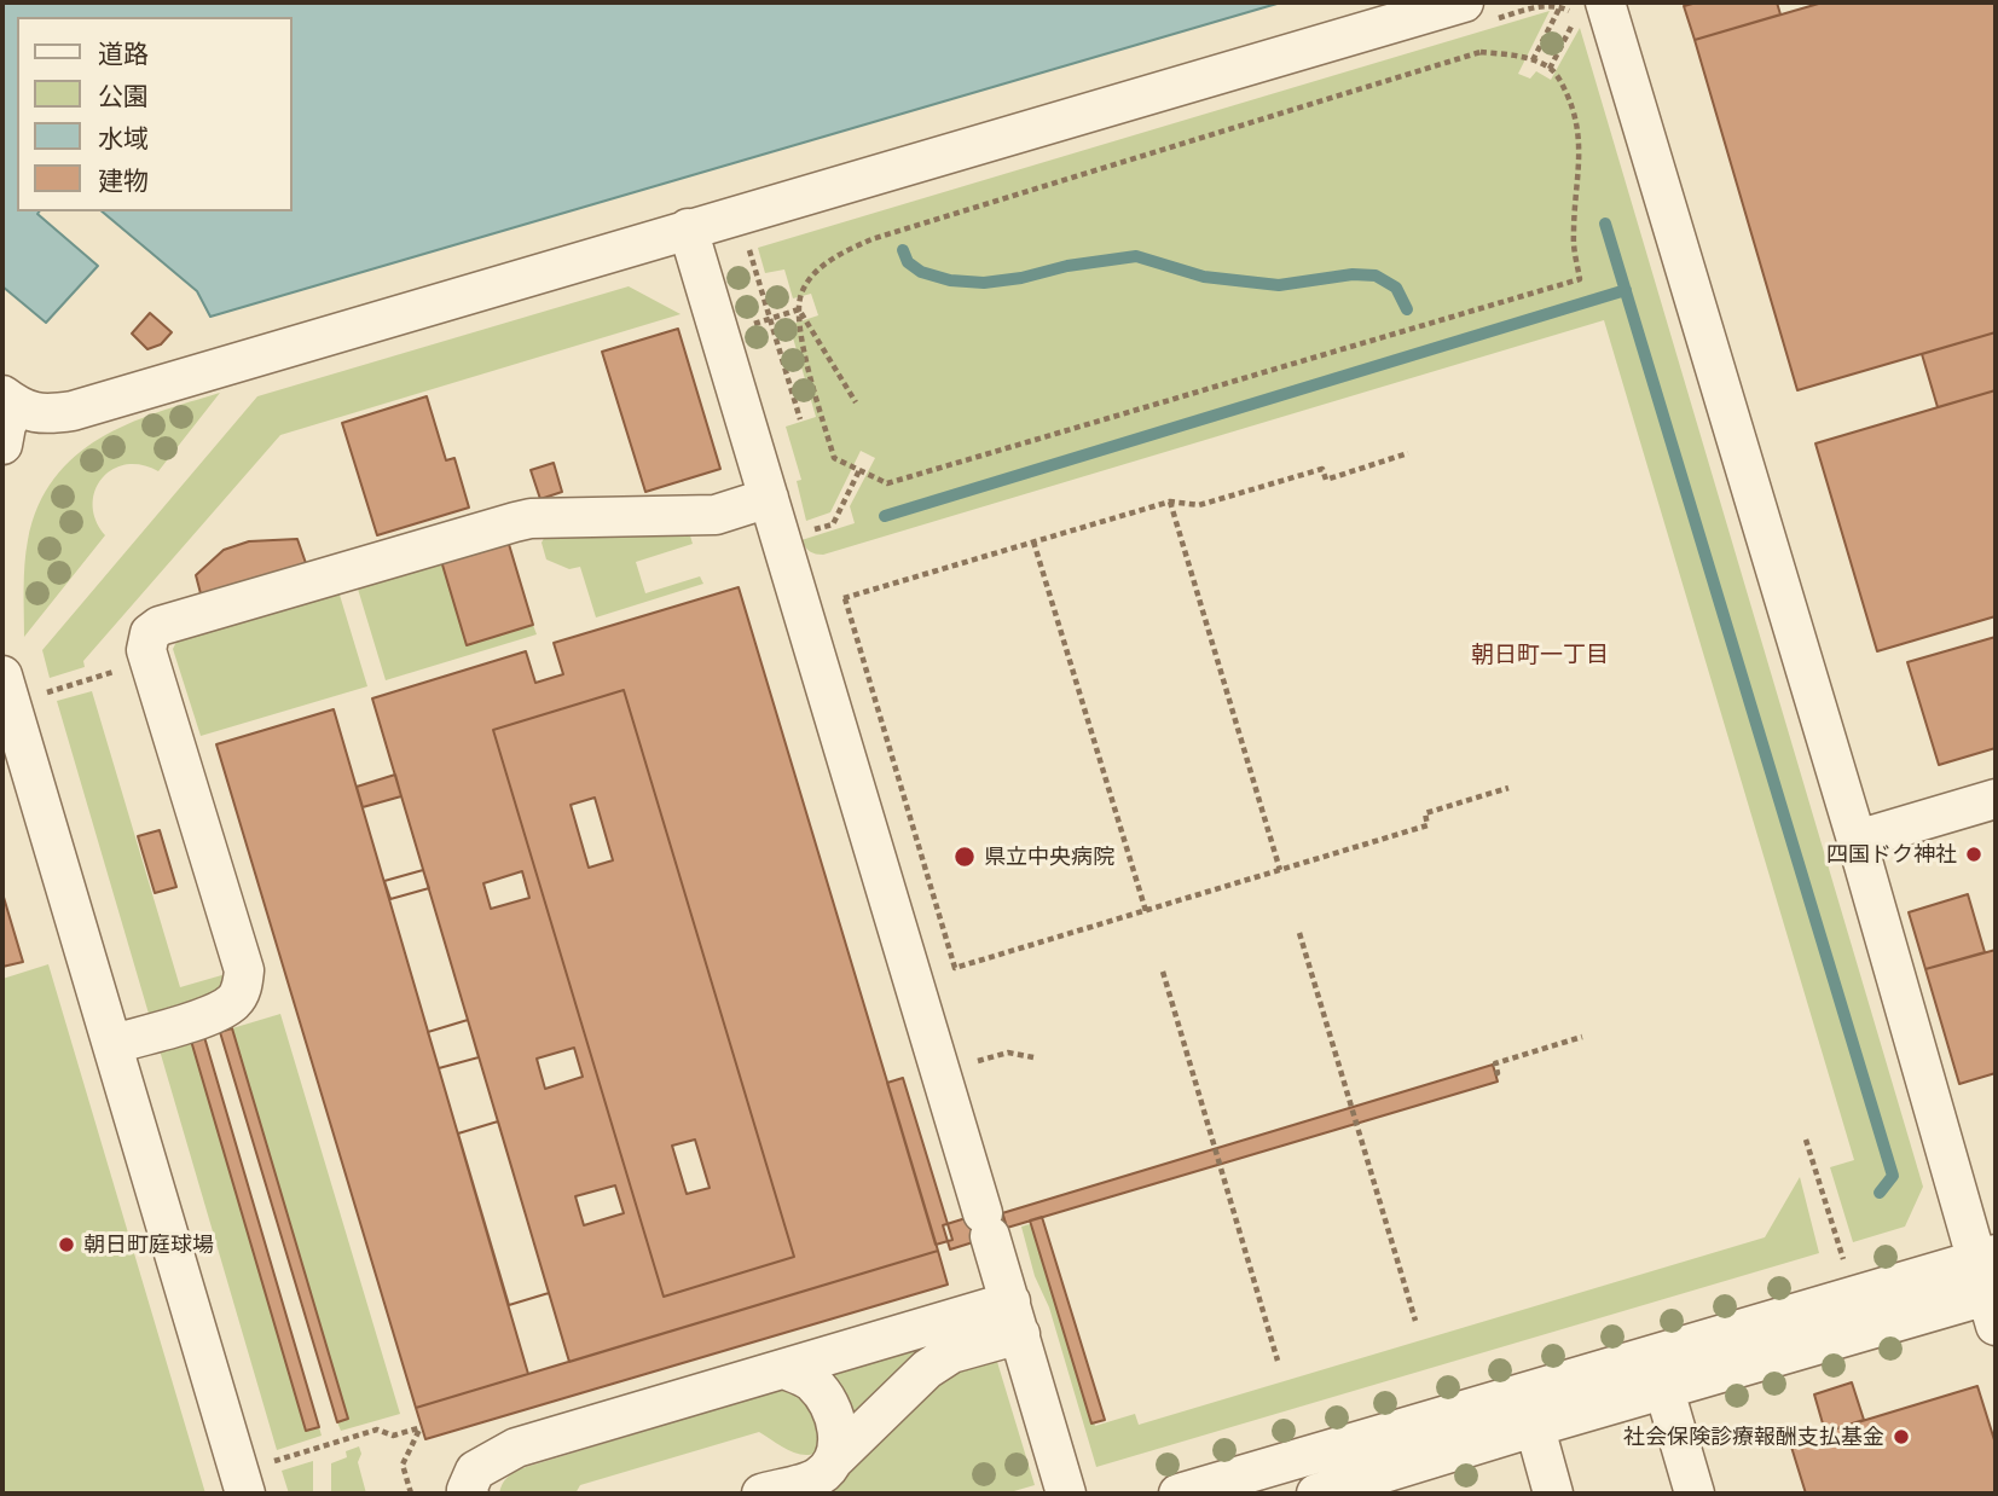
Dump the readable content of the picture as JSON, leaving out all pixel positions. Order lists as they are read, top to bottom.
{
  "districts": ["朝日町一丁目"],
  "places": [
    "四国ドク神社",
    "県立中央病院",
    "朝日町庭球場",
    "社会保険診療報酬支払基金"
  ],
  "legend": [
    "道路",
    "公園",
    "水域",
    "建物"
  ]
}
